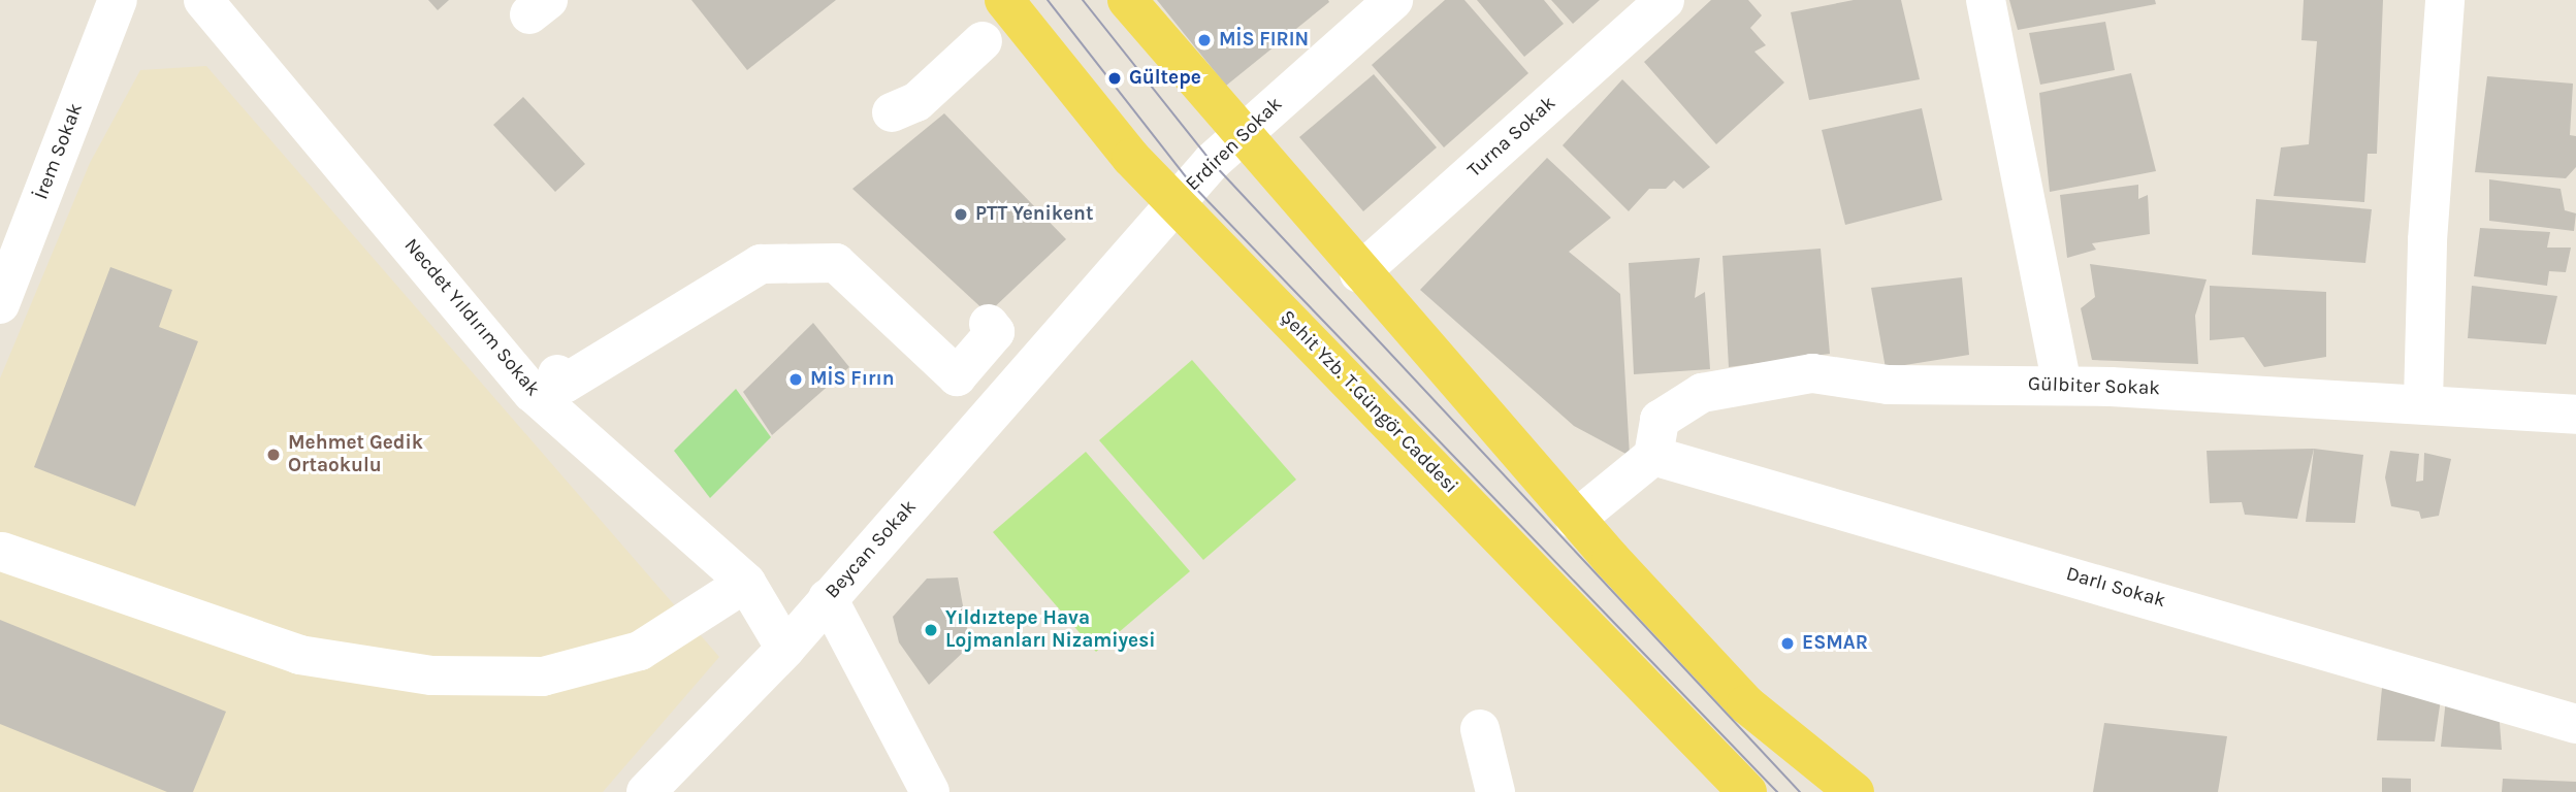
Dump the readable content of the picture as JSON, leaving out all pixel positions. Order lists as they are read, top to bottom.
{
  "streets": {
    "main road": ["Şehit Yzb. T.Güngör Caddesi"],
    "street": [
      "Turna Sokak",
      "Erdiren Sokak",
      "İrem Sokak",
      "Necdet Yıldırım Sokak",
      "Gülbiter Sokak",
      "Beycan Sokak",
      "Darlı Sokak"
    ]
  },
  "crossings": [
    ["Erdiren Sokak", "Şehit Yzb. T.Güngör Caddesi"],
    ["Erdiren Sokak", "Beycan Sokak"],
    ["Necdet Yıldırım Sokak", "Beycan Sokak"],
    ["Gülbiter Sokak", "Darlı Sokak"]
  ],
  "places": [
    "MİS FIRIN",
    "Gültepe",
    "PTT Yenikent",
    "MİS Fırın",
    "Mehmet Gedik Ortaokulu",
    "Yıldıztepe Hava Lojmanları Nizamiyesi",
    "ESMAR"
  ]
}
